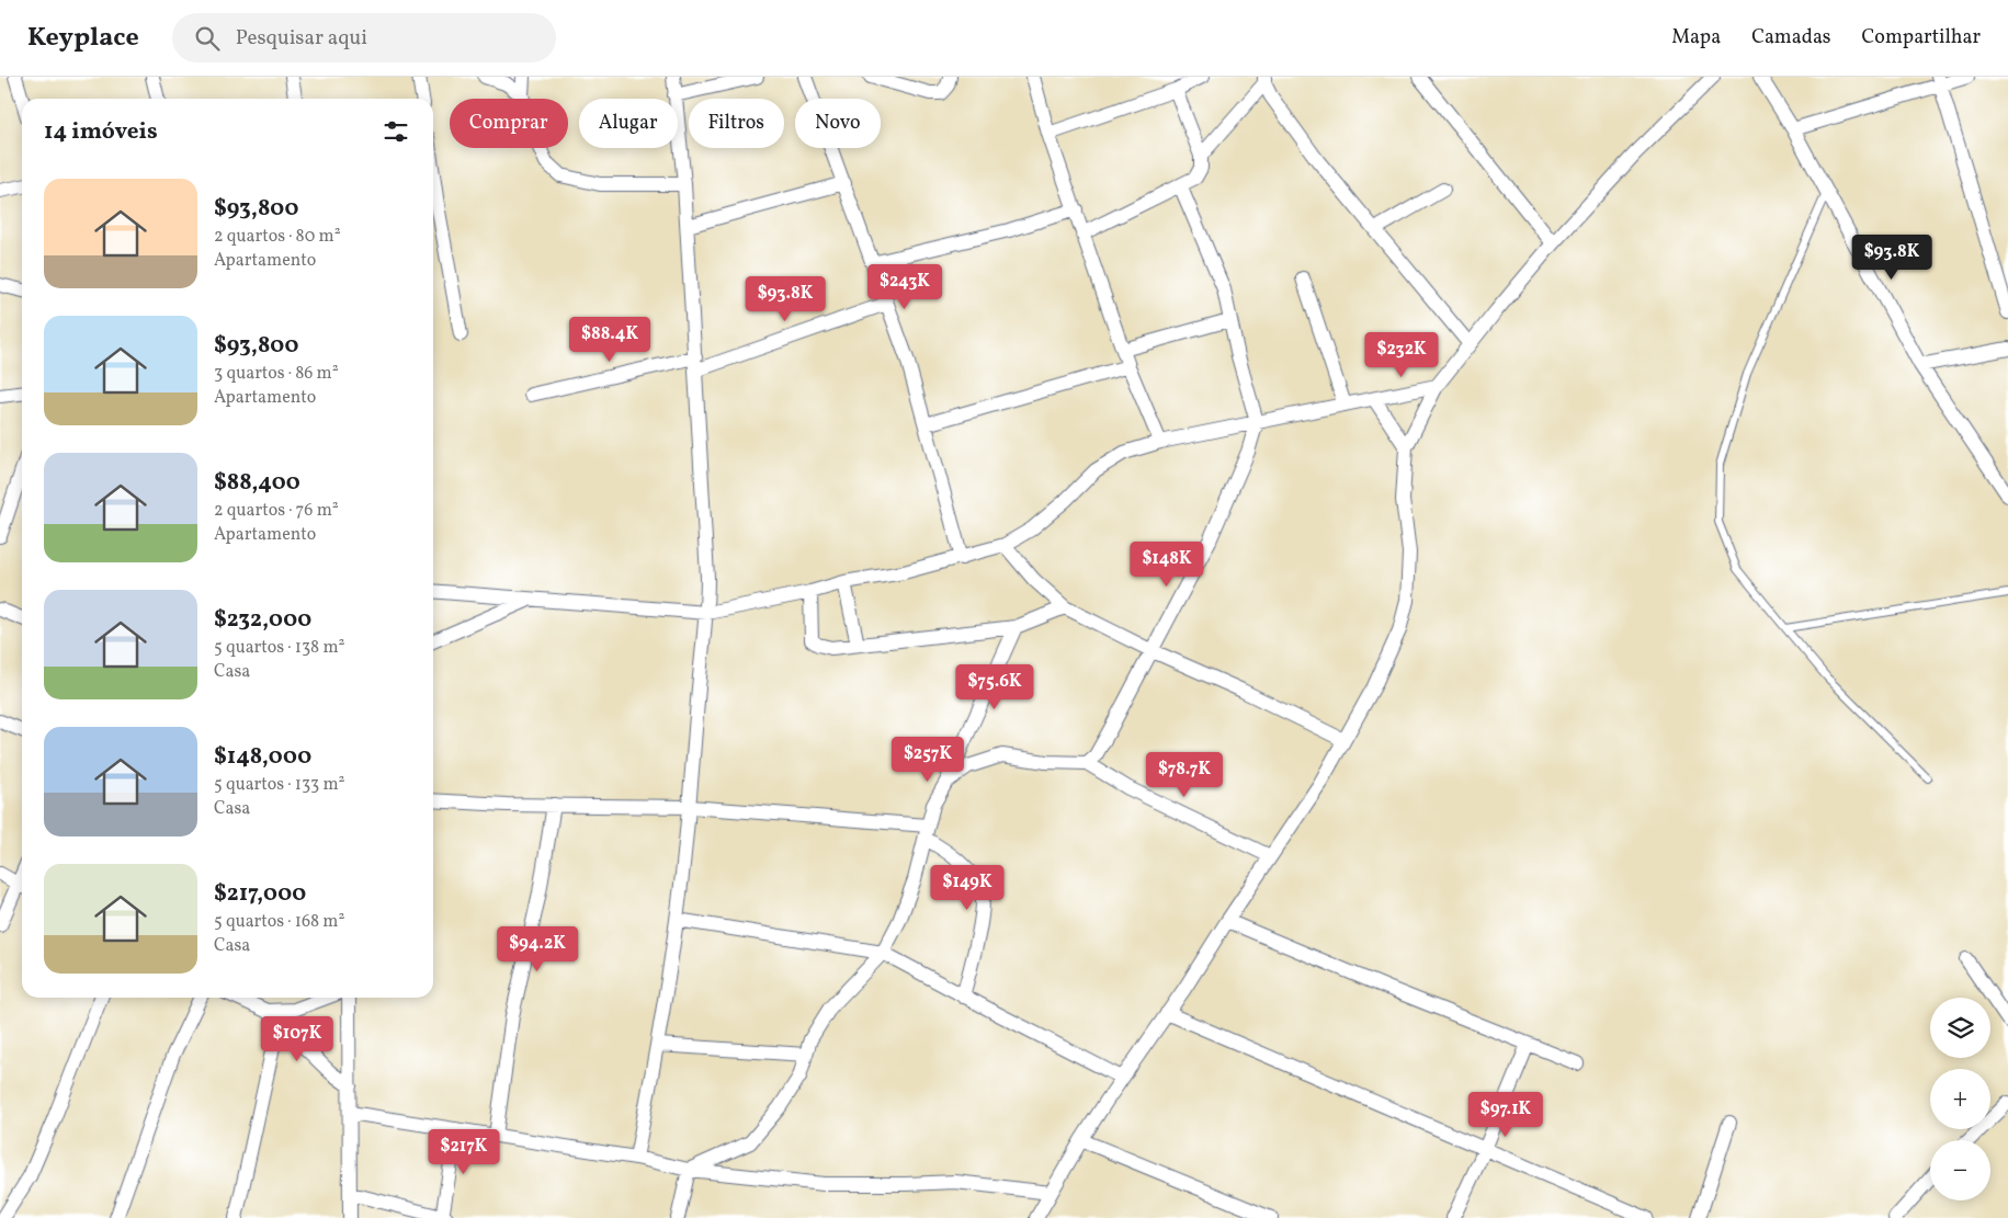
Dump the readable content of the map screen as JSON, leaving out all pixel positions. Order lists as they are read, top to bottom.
{
  "page": {
    "header": "Keyplace",
    "search": "Pesquisar aqui",
    "nav": ["Mapa", "Camadas", "Compartilhar"],
    "chip": [
      "Comprar",
      "Alugar",
      "Filtros",
      "Novo"
    ],
    "heading": "14 imóveis",
    "list": [
      {
        "name": "$93,800",
        "note": "2 quartos · 80 m² · Apartamento"
      },
      {
        "name": "$93,800",
        "note": "3 quartos · 86 m² · Apartamento"
      },
      {
        "name": "$88,400",
        "note": "2 quartos · 76 m² · Apartamento"
      },
      {
        "name": "$232,000",
        "note": "5 quartos · 138 m² · Casa"
      },
      {
        "name": "$148,000",
        "note": "5 quartos · 133 m² · Casa"
      },
      {
        "name": "$217,000",
        "note": "5 quartos · 168 m² · Casa"
      }
    ],
    "price": [
      "$93.8K",
      "$243K",
      "$93.8K",
      "$88.4K",
      "$232K",
      "$148K",
      "$75.6K",
      "$257K",
      "$78.7K",
      "$149K",
      "$94.2K",
      "$107K",
      "$97.1K",
      "$217K"
    ],
    "map_buttons": ["+", "−"]
  }
}
